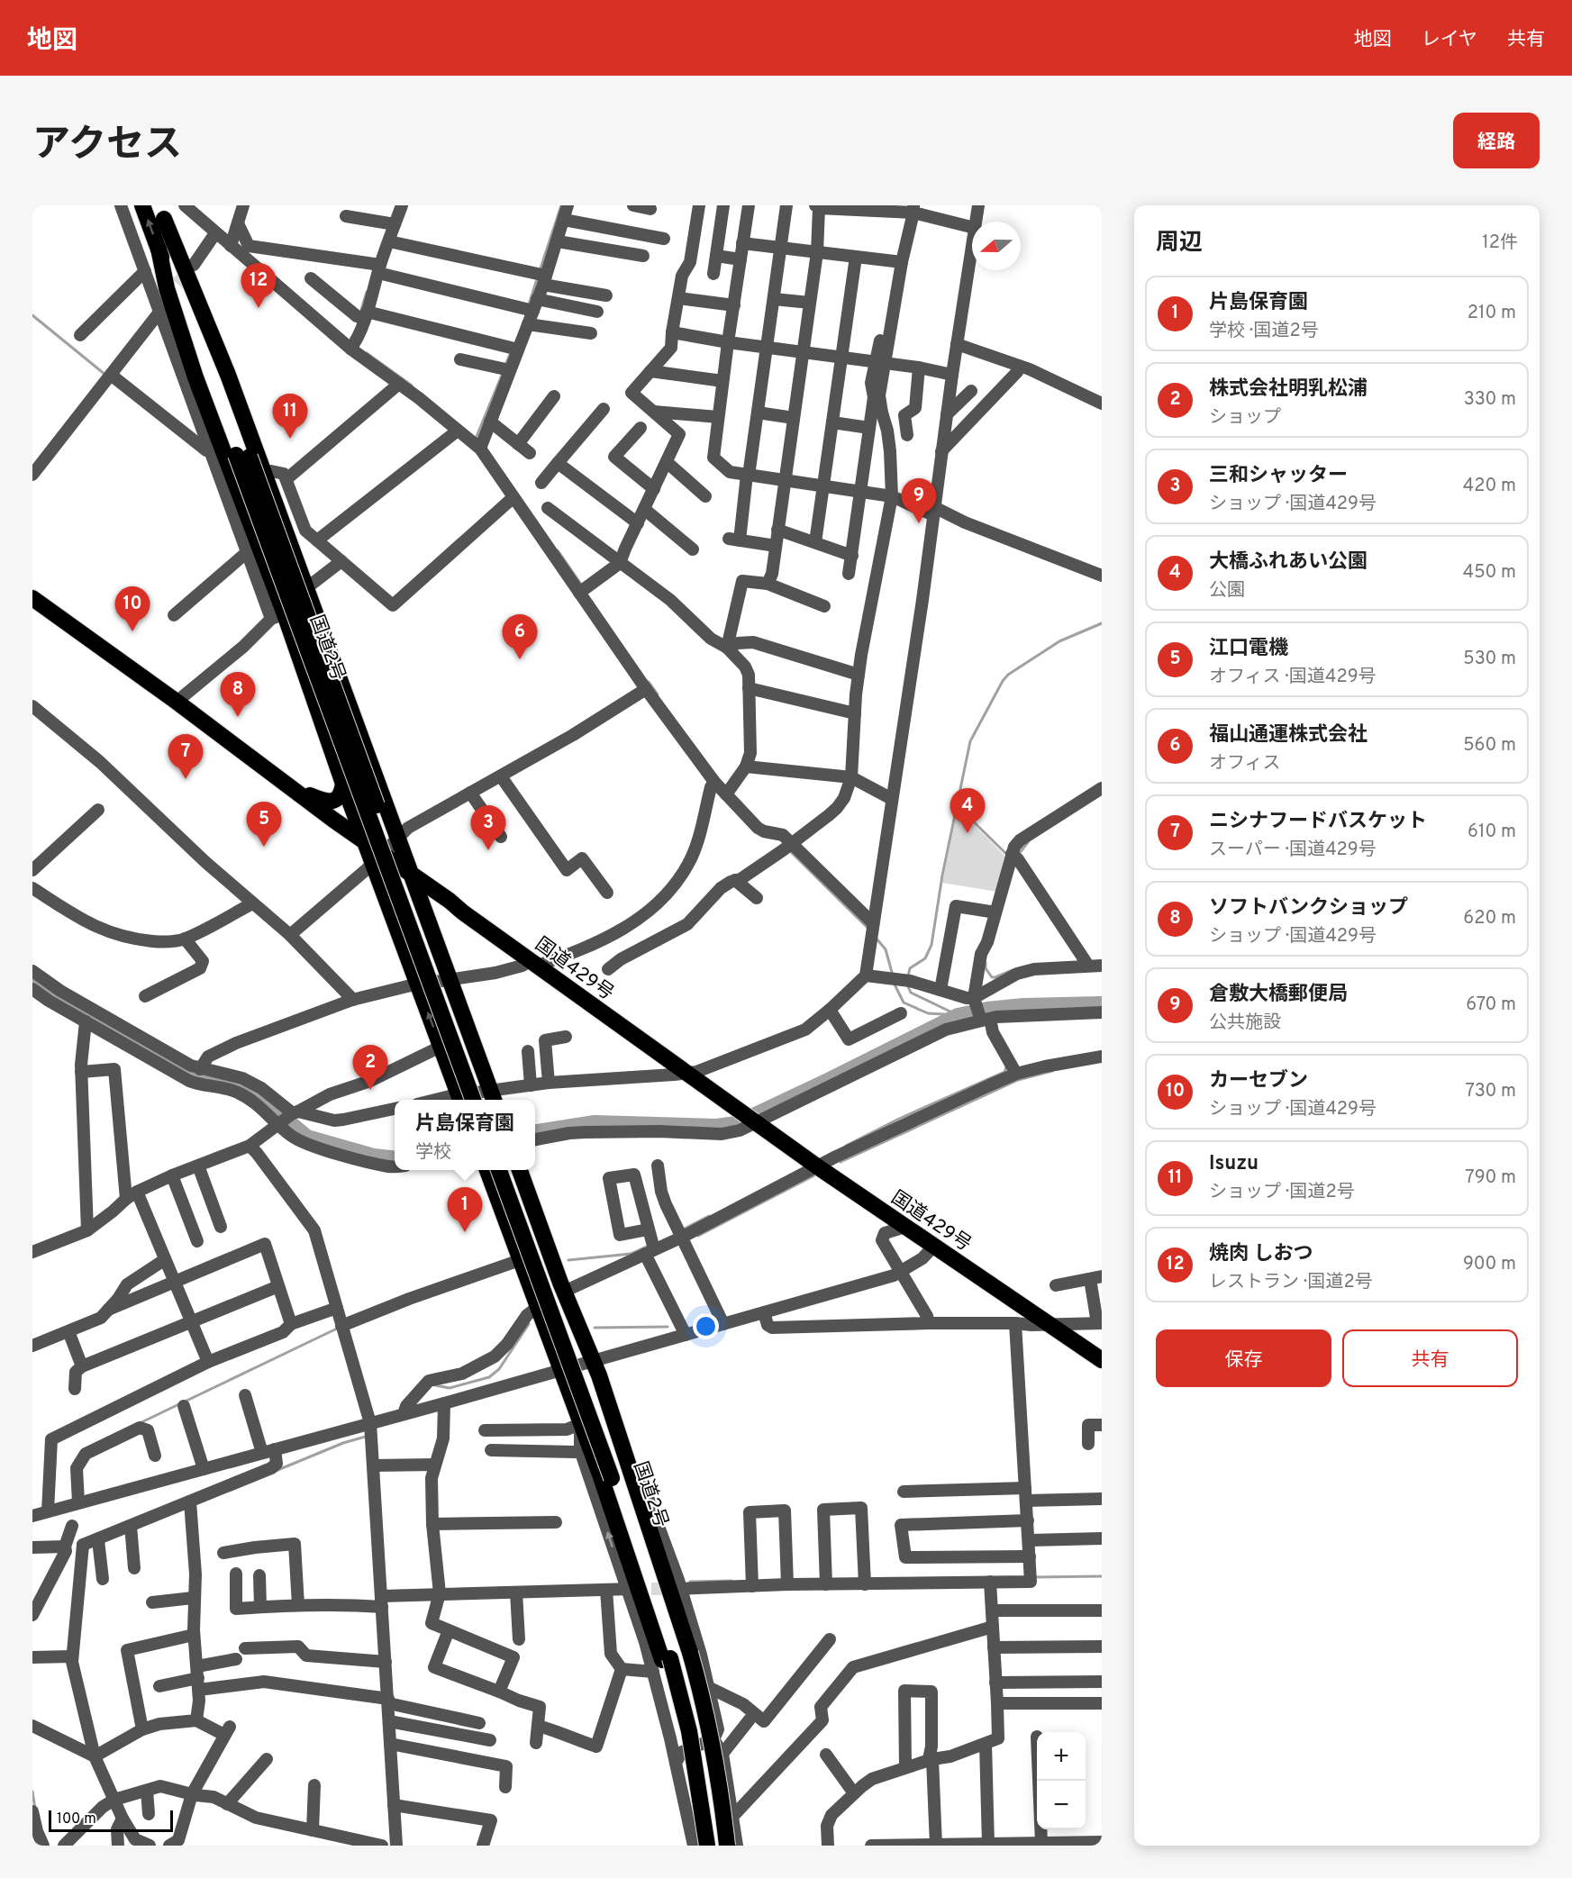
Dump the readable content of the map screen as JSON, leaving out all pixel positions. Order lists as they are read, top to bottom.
{
  "streets": {
    "highway": ["国道2号", "国道429号"]
  },
  "scale_bar": "100 m",
  "north": "left",
  "page": {
    "header": "地図",
    "nav": ["地図", "レイヤ", "共有"],
    "title": "アクセス",
    "buttons": [
      "経路",
      ["保存", "共有"]
    ],
    "heading": ["周辺", "12件"],
    "pins": [
      "12",
      "11",
      "9",
      "10",
      "6",
      "8",
      "7",
      "4",
      "5",
      "3",
      "2",
      "1"
    ],
    "list": [
      {
        "mark": "1",
        "name": "片島保育園",
        "note": "学校 · 国道2号",
        "value": "210 m"
      },
      {
        "mark": "2",
        "name": "株式会社明乳松浦",
        "note": "ショップ",
        "value": "330 m"
      },
      {
        "mark": "3",
        "name": "三和シャッター",
        "note": "ショップ · 国道429号",
        "value": "420 m"
      },
      {
        "mark": "4",
        "name": "大橋ふれあい公園",
        "note": "公園",
        "value": "450 m"
      },
      {
        "mark": "5",
        "name": "江口電機",
        "note": "オフィス · 国道429号",
        "value": "530 m"
      },
      {
        "mark": "6",
        "name": "福山通運株式会社",
        "note": "オフィス",
        "value": "560 m"
      },
      {
        "mark": "7",
        "name": "ニシナフードバスケット",
        "note": "スーパー · 国道429号",
        "value": "610 m"
      },
      {
        "mark": "8",
        "name": "ソフトバンクショップ",
        "note": "ショップ · 国道429号",
        "value": "620 m"
      },
      {
        "mark": "9",
        "name": "倉敷大橋郵便局",
        "note": "公共施設",
        "value": "670 m"
      },
      {
        "mark": "10",
        "name": "カーセブン",
        "note": "ショップ · 国道429号",
        "value": "730 m"
      },
      {
        "mark": "11",
        "name": "Isuzu",
        "note": "ショップ · 国道2号",
        "value": "790 m"
      },
      {
        "mark": "12",
        "name": "焼肉 しおつ",
        "note": "レストラン · 国道2号",
        "value": "900 m"
      }
    ],
    "popup": ["片島保育園", "学校"],
    "map_buttons": ["+", "−"],
    "scale": "100 m"
  }
}
